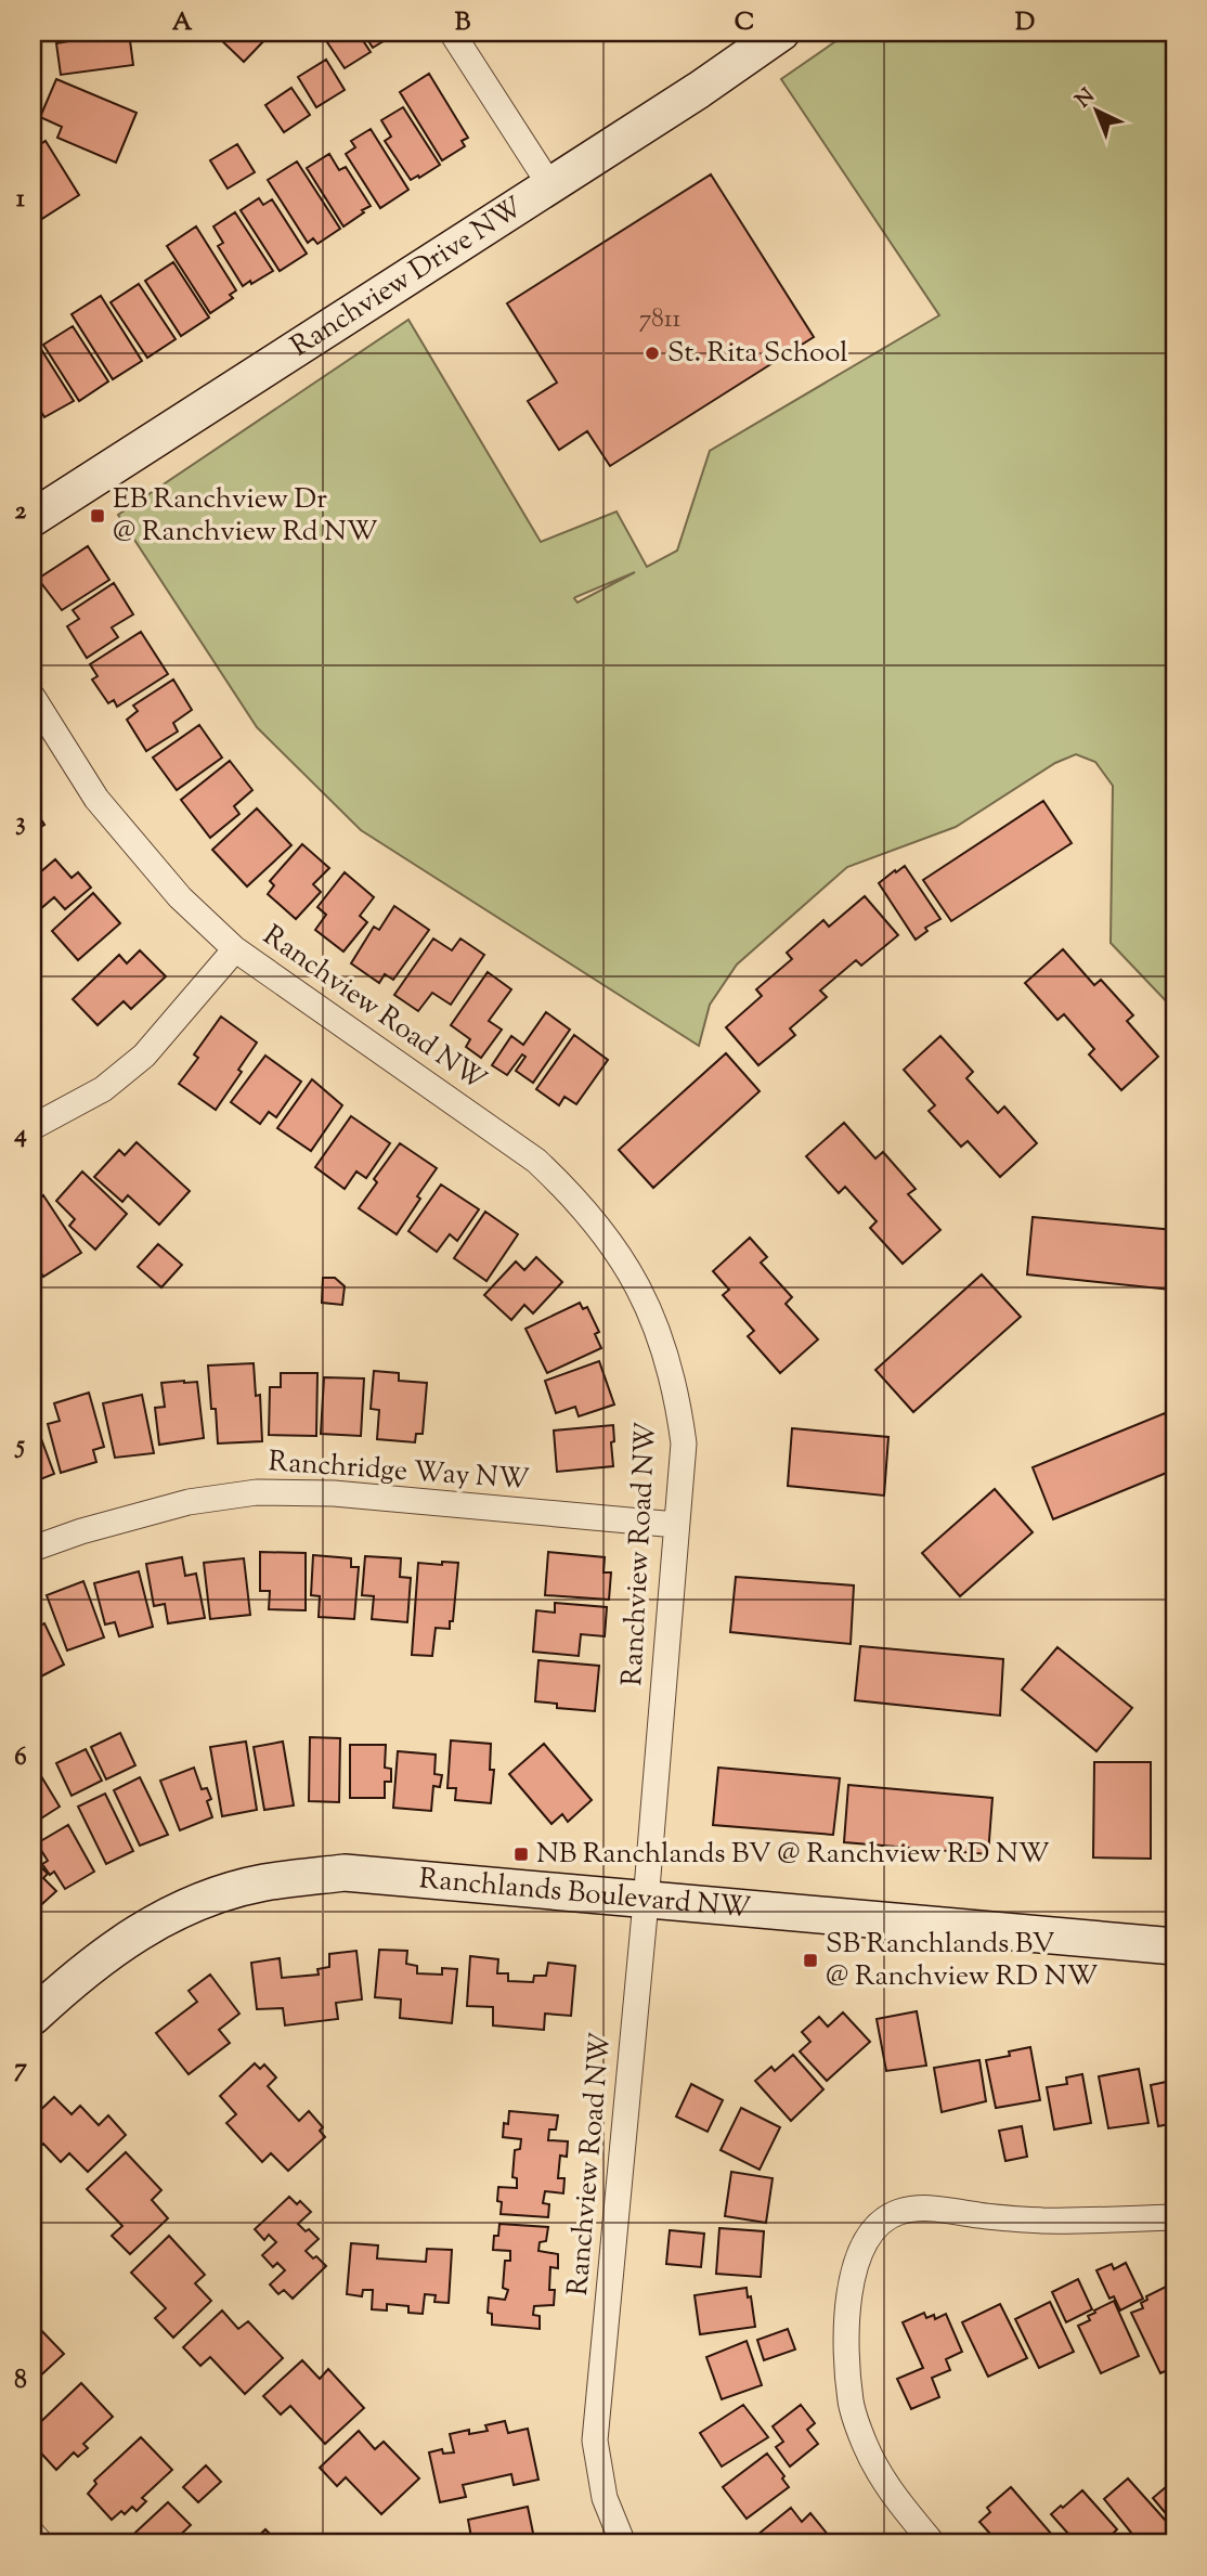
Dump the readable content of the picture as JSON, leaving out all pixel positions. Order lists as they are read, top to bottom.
{
  "streets": {
    "street": [
      "Ranchview Drive NW",
      "Ranchview Road NW",
      "Ranchridge Way NW",
      "Ranchlands Boulevard NW"
    ]
  },
  "crossings": [
    ["Ranchview Road NW", "Ranchridge Way NW"],
    ["Ranchview Road NW", "Ranchlands Boulevard NW"]
  ],
  "places": {
    "other": ["St. Rita School"],
    "transit": ["EB Ranchview Dr @ Ranchview Rd NW", "NB Ranchlands BV @ Ranchview RD NW", "SB Ranchlands BV @ Ranchview RD NW"]
  },
  "house_numbers": ["7811"],
  "north": "top left",
  "grid": {
    "columns": [
      "A",
      "B",
      "C",
      "D"
    ],
    "rows": [
      "1",
      "2",
      "3",
      "4",
      "5",
      "6",
      "7",
      "8"
    ]
  }
}
